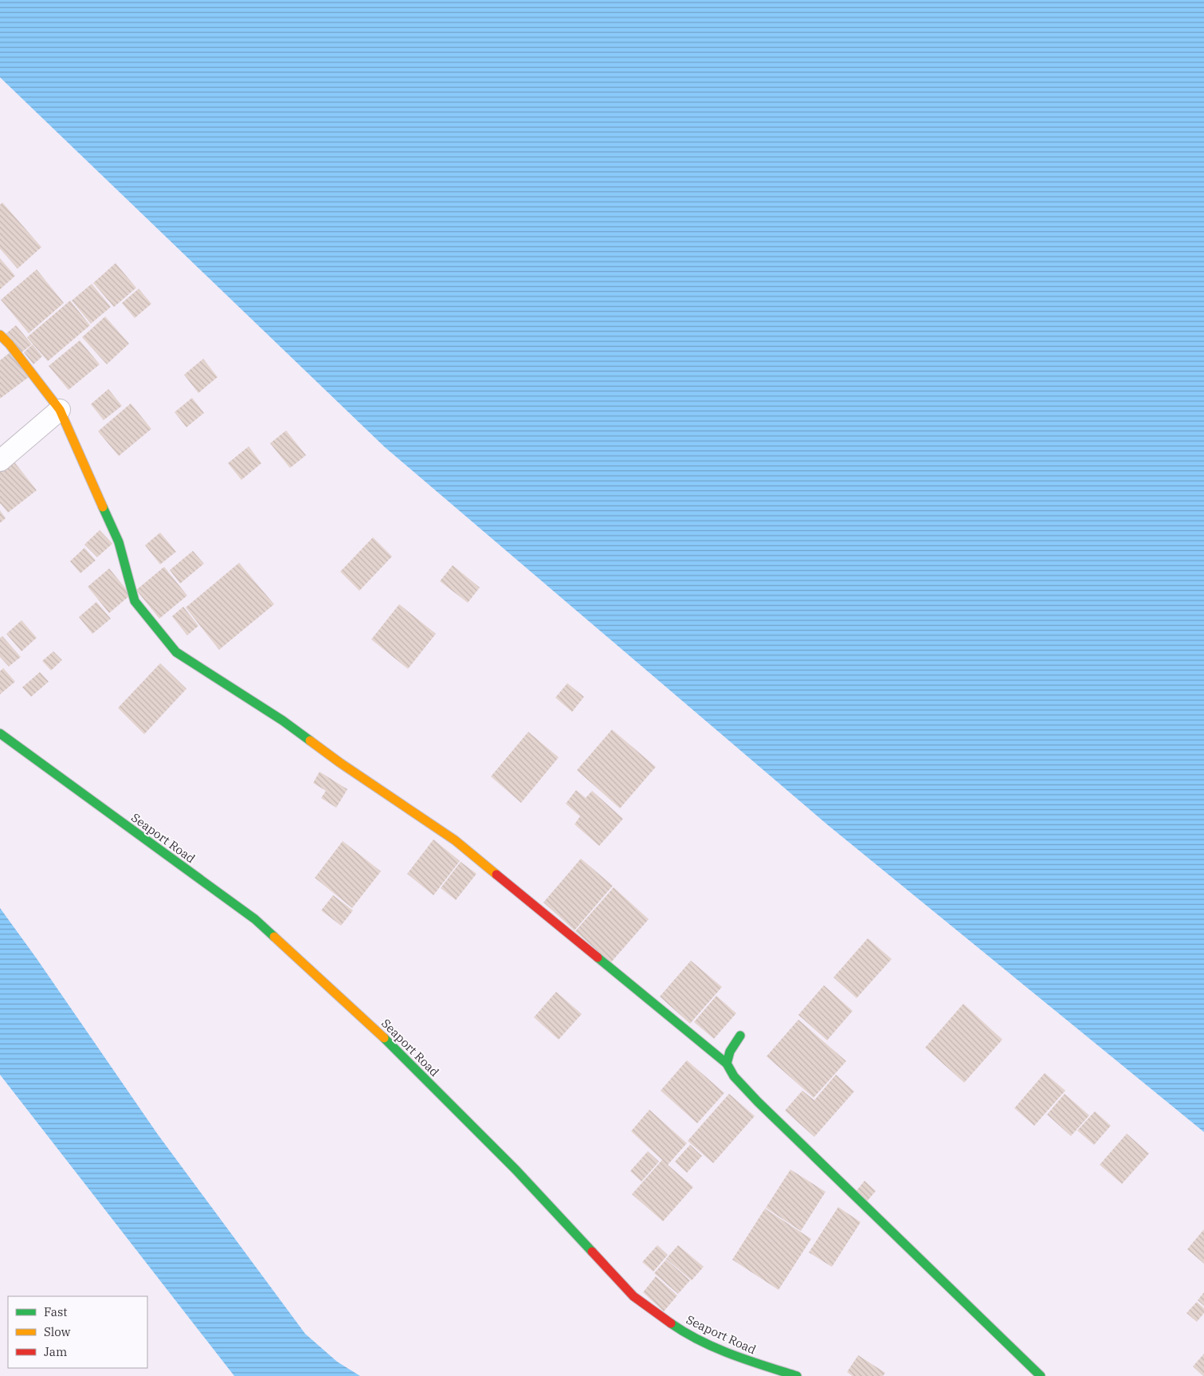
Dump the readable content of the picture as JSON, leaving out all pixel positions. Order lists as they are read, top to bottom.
{
  "streets": {
    "street": ["Seaport Road"]
  },
  "legend": ["Fast", "Slow", "Jam"]
}
